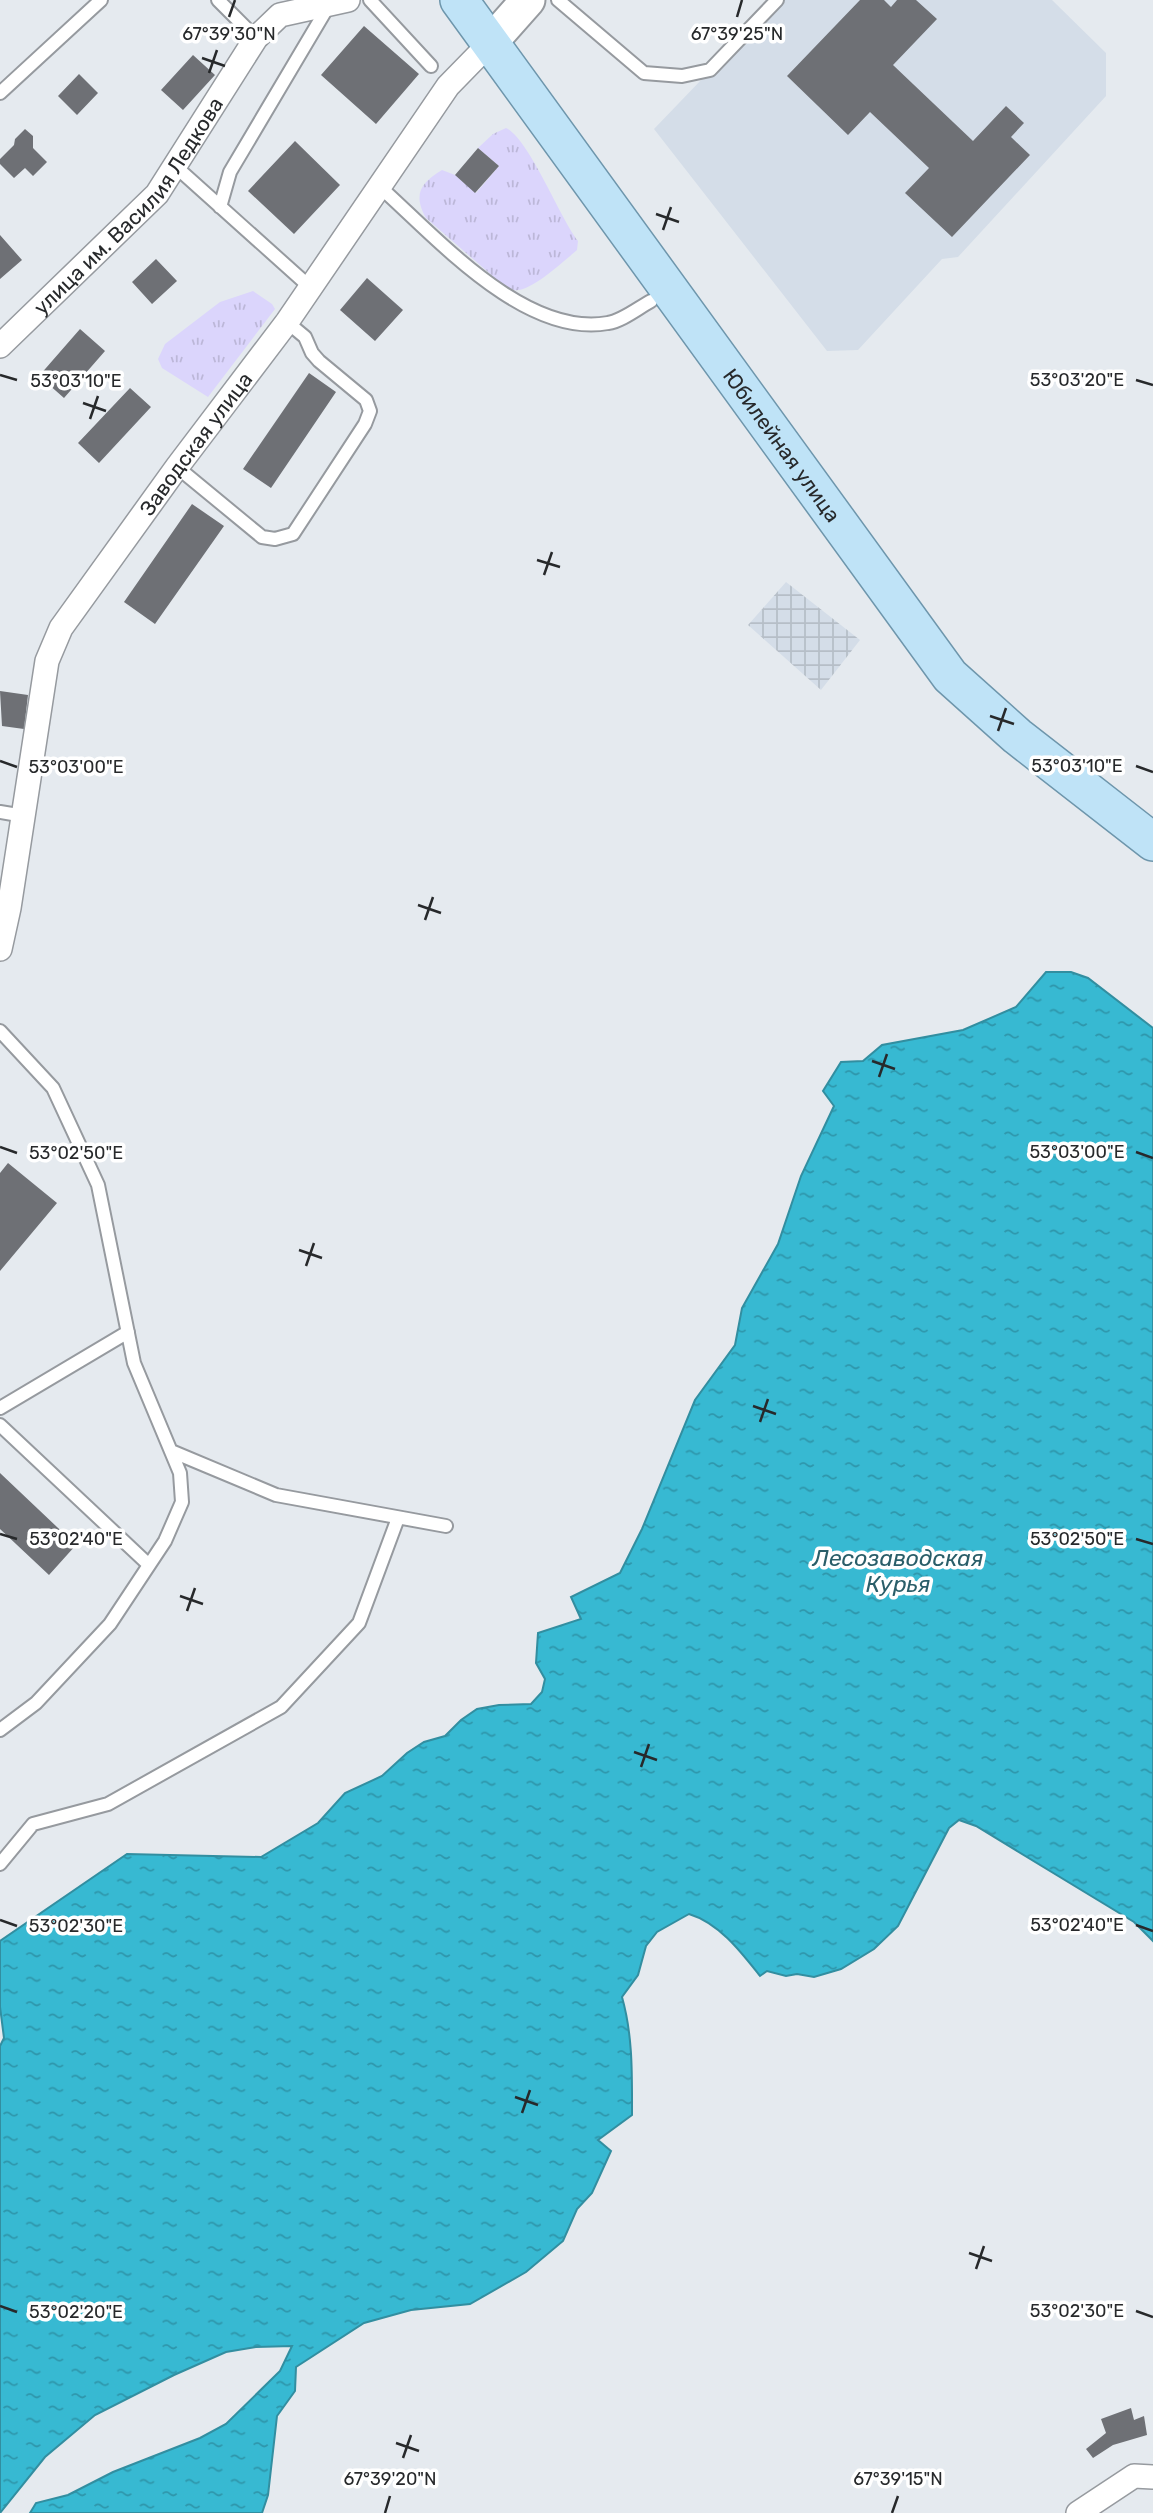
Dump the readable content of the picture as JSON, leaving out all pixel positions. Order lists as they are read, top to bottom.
{
  "streets": {
    "main road": ["Юбилейная улица"],
    "street": ["улица им. Василия Ледкова", "Заводская улица"]
  },
  "crossings": [
    ["Заводская улица", "Юбилейная улица"]
  ],
  "water": ["Лесозаводская Курья"],
  "coordinates": [
    "67°39'30\"N",
    "67°39'25\"N",
    "53°03'20\"E",
    "53°03'10\"E",
    "53°03'00\"E",
    "53°02'50\"E",
    "53°02'40\"E",
    "53°02'30\"E",
    "53°02'20\"E",
    "67°39'20\"N",
    "67°39'15\"N"
  ]
}
